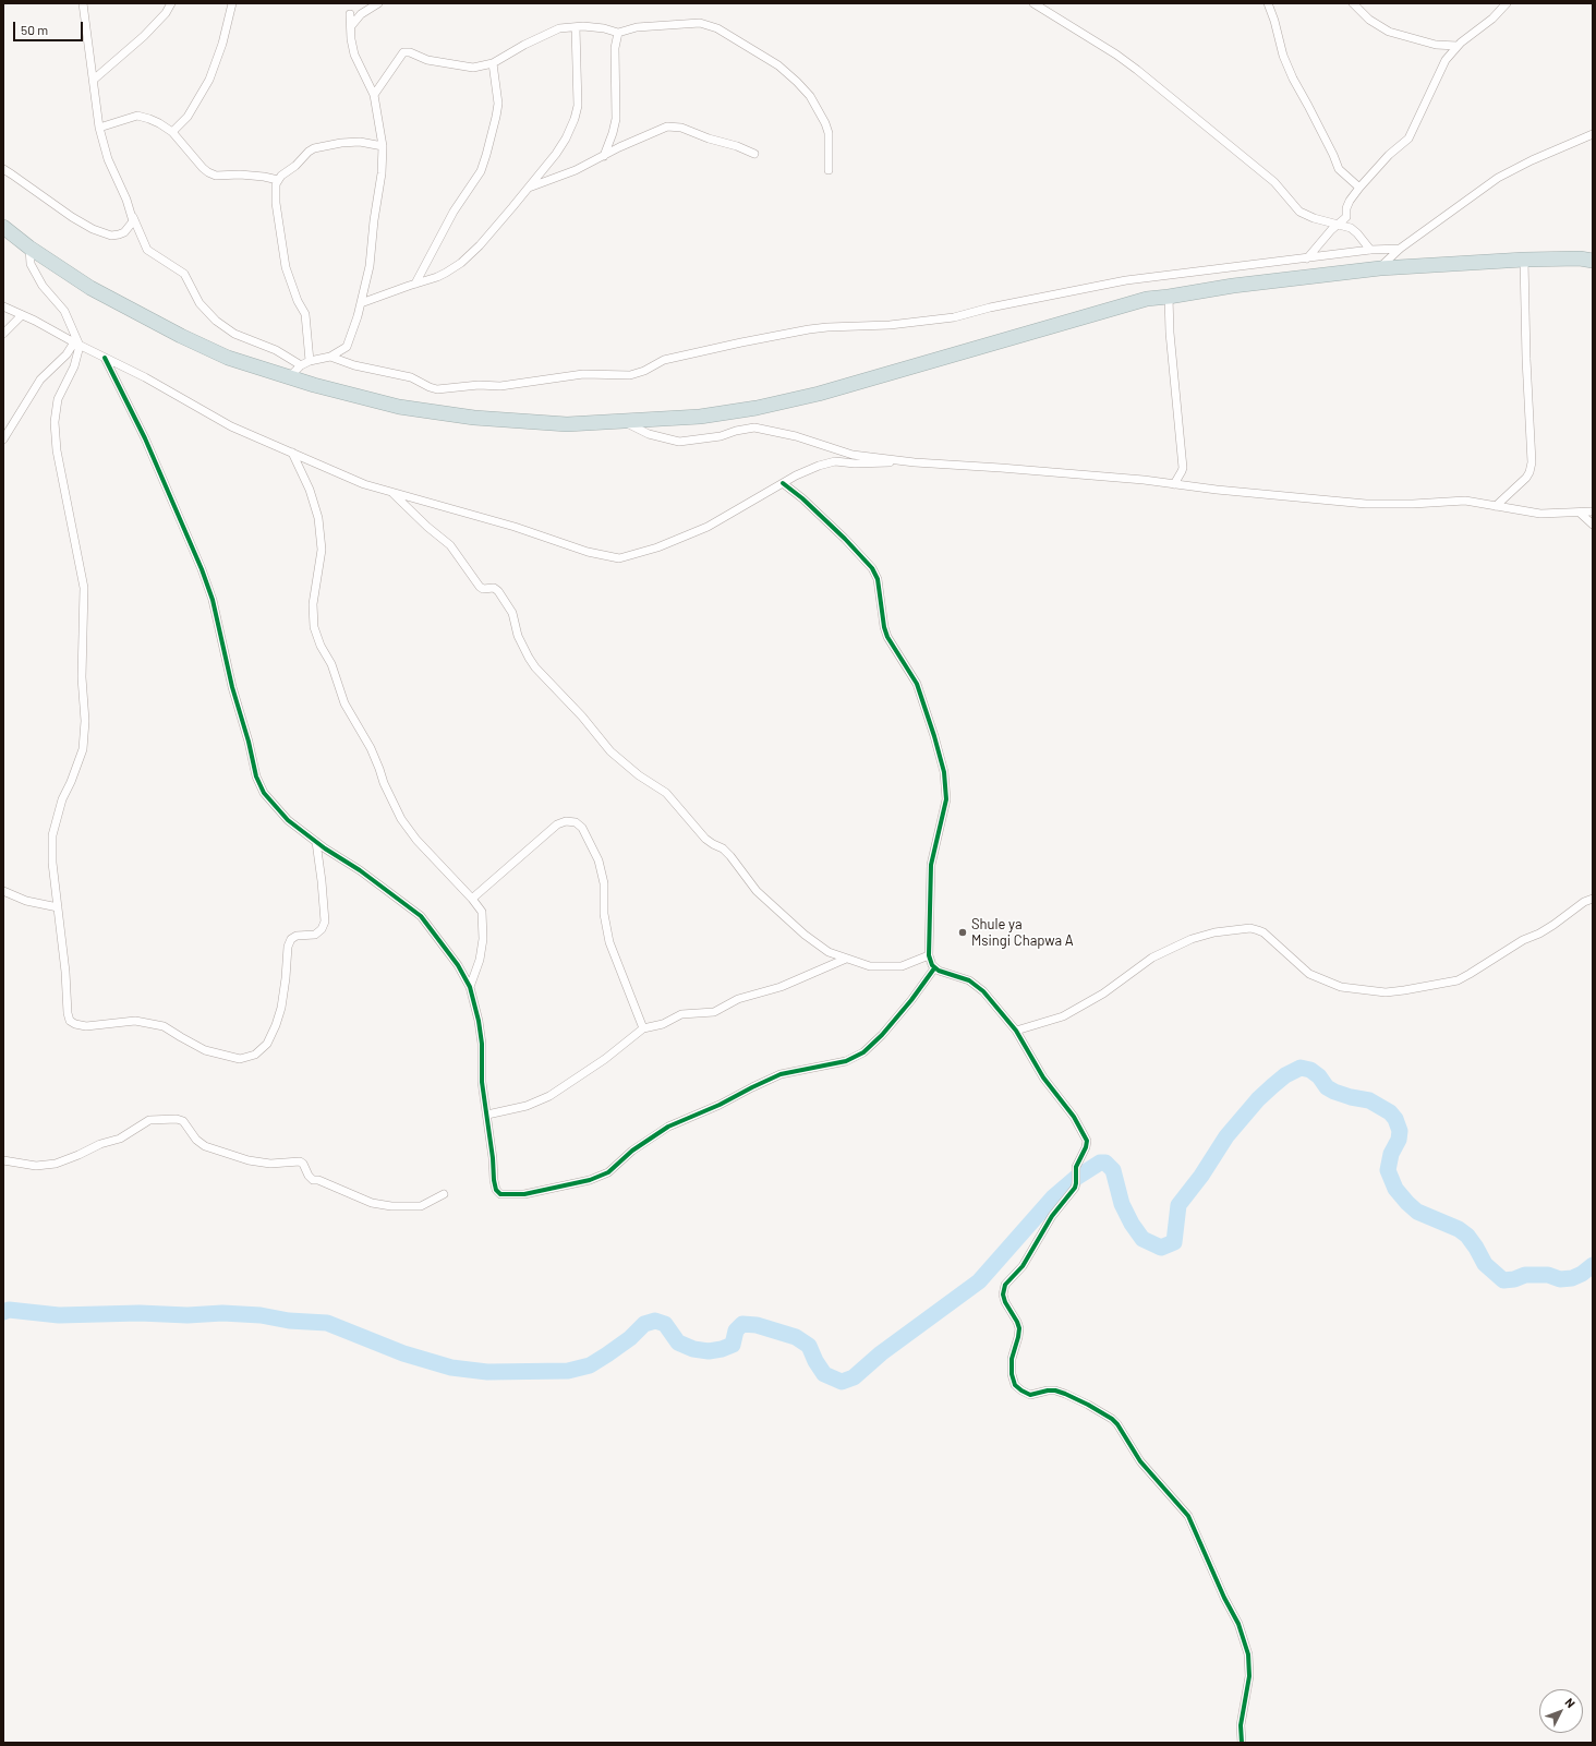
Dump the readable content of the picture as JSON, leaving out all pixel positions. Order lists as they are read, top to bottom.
{
  "places": ["Shule ya Msingi Chapwa A"],
  "scale_bar": "50 m",
  "north": "top right"
}
